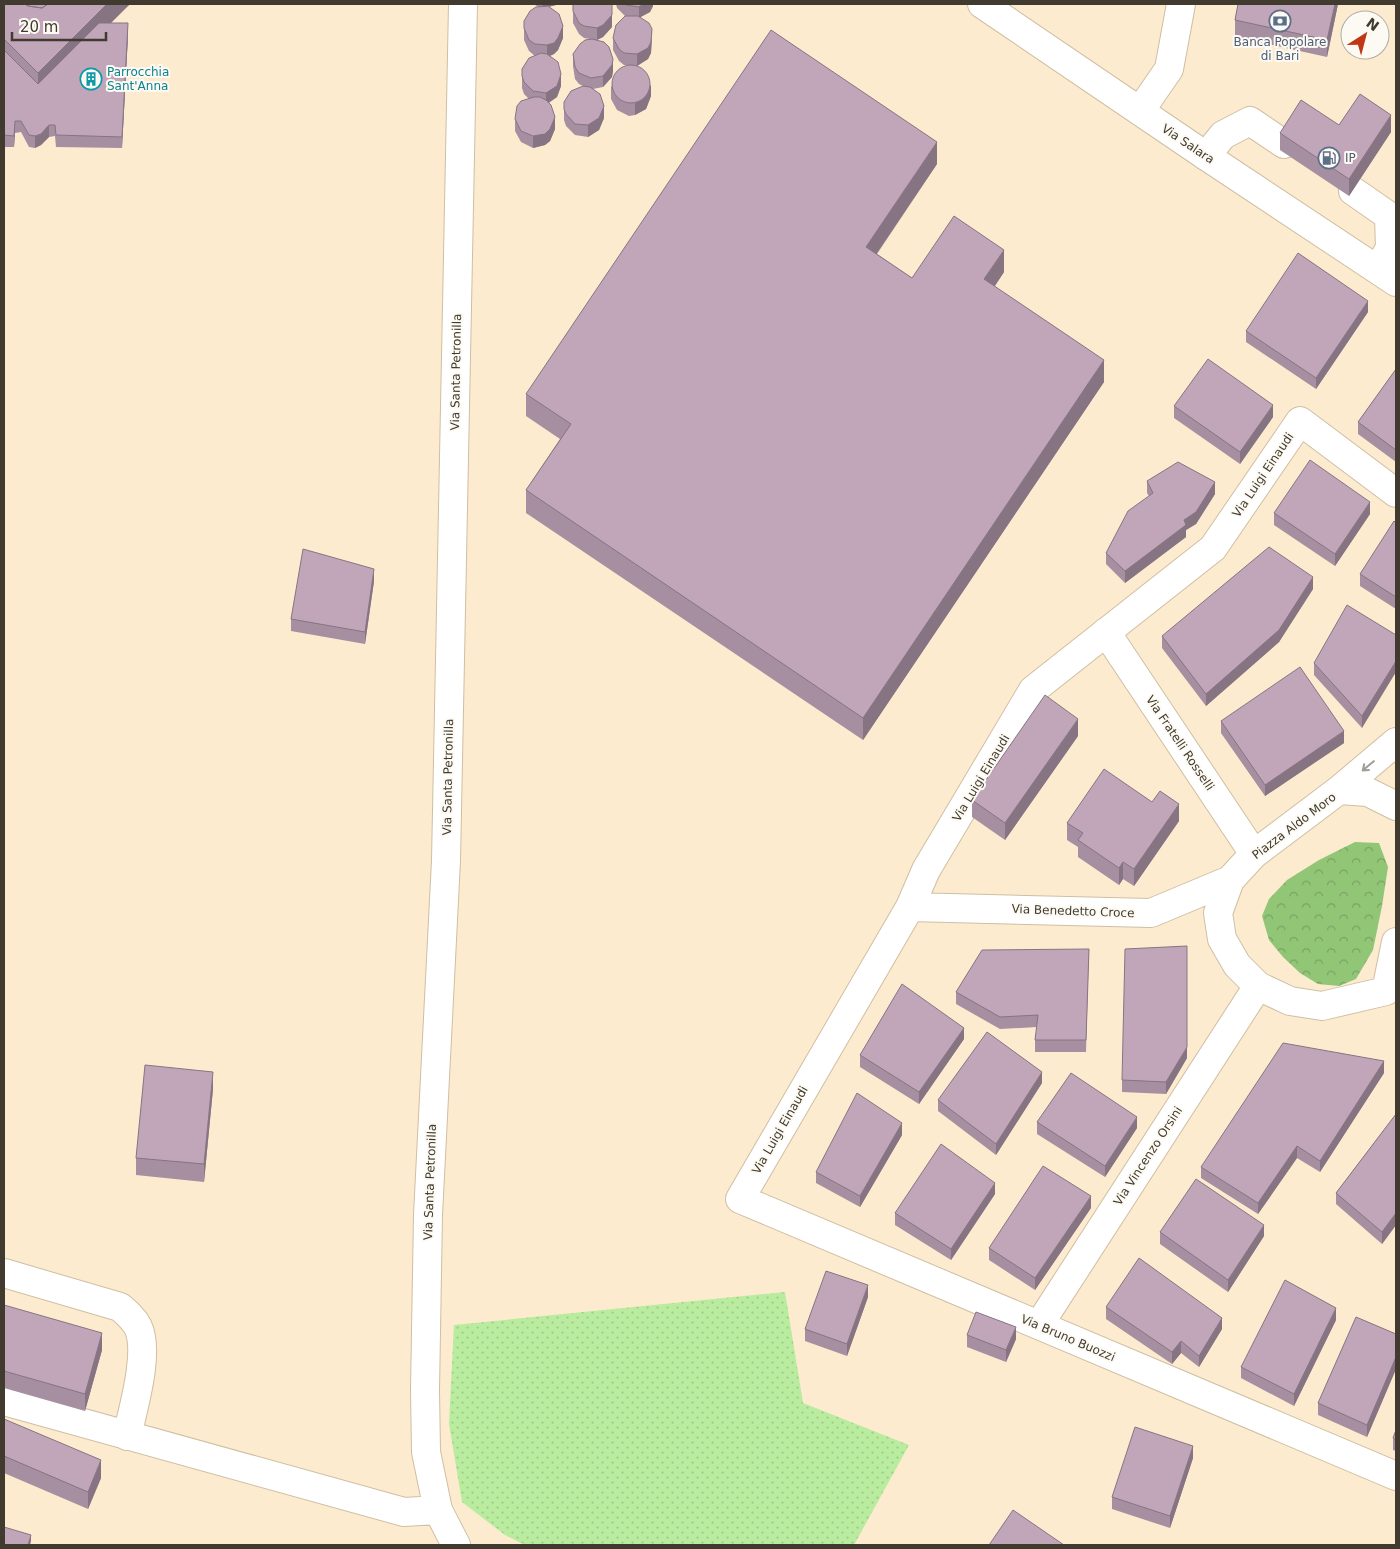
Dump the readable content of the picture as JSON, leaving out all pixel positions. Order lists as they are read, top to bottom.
{
  "streets": {
    "street": [
      "Via Salara",
      "Via Santa Petronilla",
      "Via Luigi Einaudi",
      "Via Fratelli Rosselli",
      "Piazza Aldo Moro",
      "Via Benedetto Croce",
      "Via Vincenzo Orsini",
      "Via Bruno Buozzi"
    ]
  },
  "crossings": [
    ["Via Luigi Einaudi", "Via Fratelli Rosselli"],
    ["Via Luigi Einaudi", "Via Benedetto Croce"],
    ["Via Luigi Einaudi", "Via Bruno Buozzi"],
    ["Via Fratelli Rosselli", "Piazza Aldo Moro"],
    ["Piazza Aldo Moro", "Via Benedetto Croce"],
    ["Piazza Aldo Moro", "Via Vincenzo Orsini"],
    ["Via Vincenzo Orsini", "Via Bruno Buozzi"]
  ],
  "places": {
    "bank": ["Banca Popolare di Bari"],
    "building": ["Parrocchia Sant'Anna"],
    "fuel station": ["IP"]
  },
  "scale_bar": "20 m",
  "north": "top right"
}
